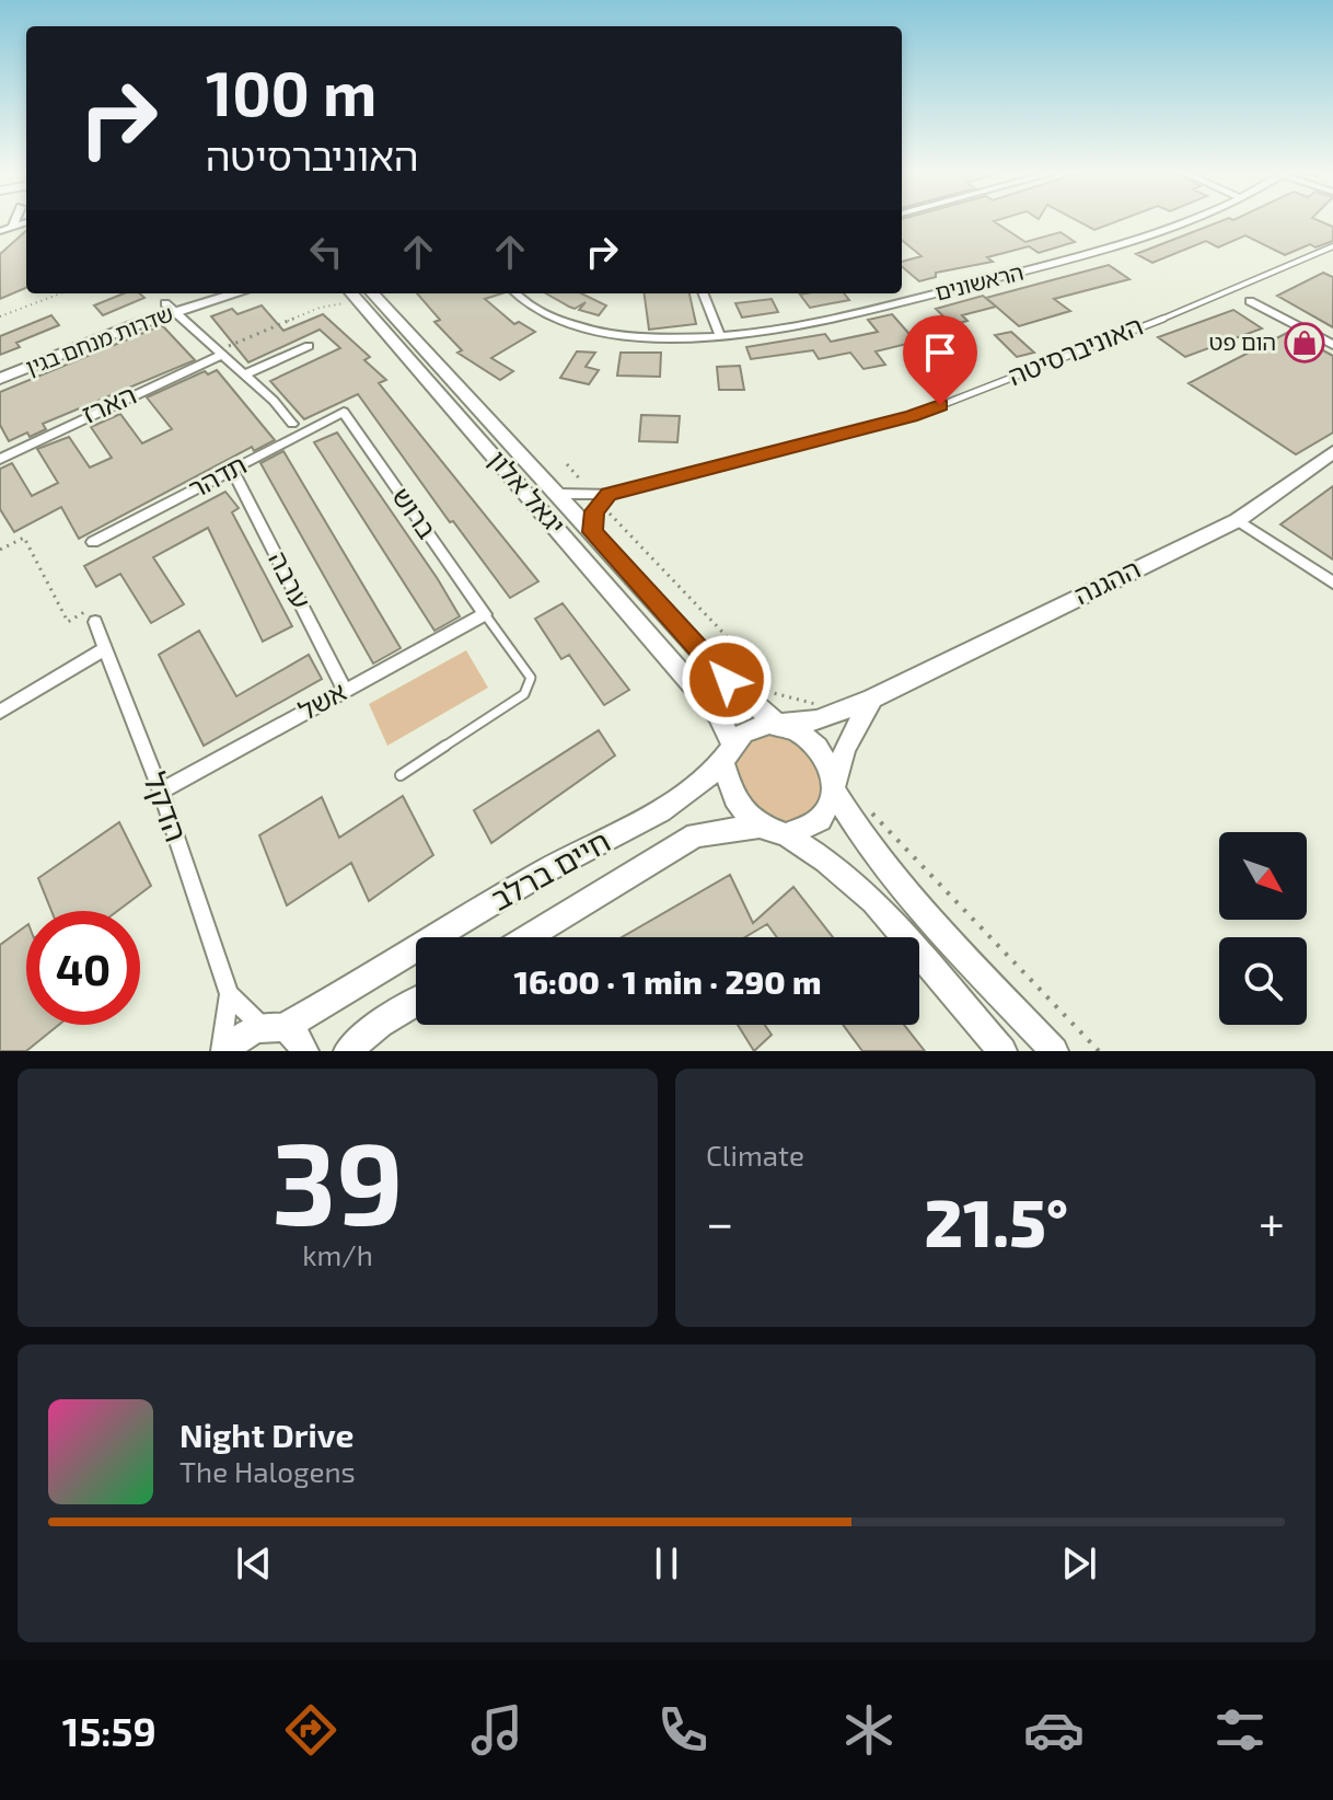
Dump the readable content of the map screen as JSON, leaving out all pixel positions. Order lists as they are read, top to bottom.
{
  "streets": {
    "street": [
      "הראשונים",
      "שדרות מנחם בגין",
      "האוניברסיטה",
      "הארז",
      "תדהר",
      "יגאל אלון",
      "ברוש",
      "ערבה",
      "ההגנה",
      "אשל",
      "הדקל",
      "חיים ברלב"
    ]
  },
  "crossings": [
    ["האוניברסיטה", "יגאל אלון"],
    ["תדהר", "ברוש"],
    ["תדהר", "ערבה"],
    ["יגאל אלון", "ההגנה"],
    ["יגאל אלון", "חיים ברלב"],
    ["ברוש", "אשל"],
    ["ערבה", "אשל"],
    ["ההגנה", "חיים ברלב"],
    ["אשל", "הדקל"],
    ["הדקל", "חיים ברלב"]
  ],
  "places": {
    "shop": ["הום פט"]
  },
  "north": "bottom right",
  "page": {
    "turn": ["100 m", "האוניברסיטה"],
    "limit": "40",
    "trip": "16:00 · 1 min · 290 m",
    "tile": [
      ["39", "km/h"],
      "Climate"
    ],
    "heat": ["−", "21.5°", "+"],
    "song": ["Night Drive", "The Halogens"],
    "tabs": "15:59"
  }
}
